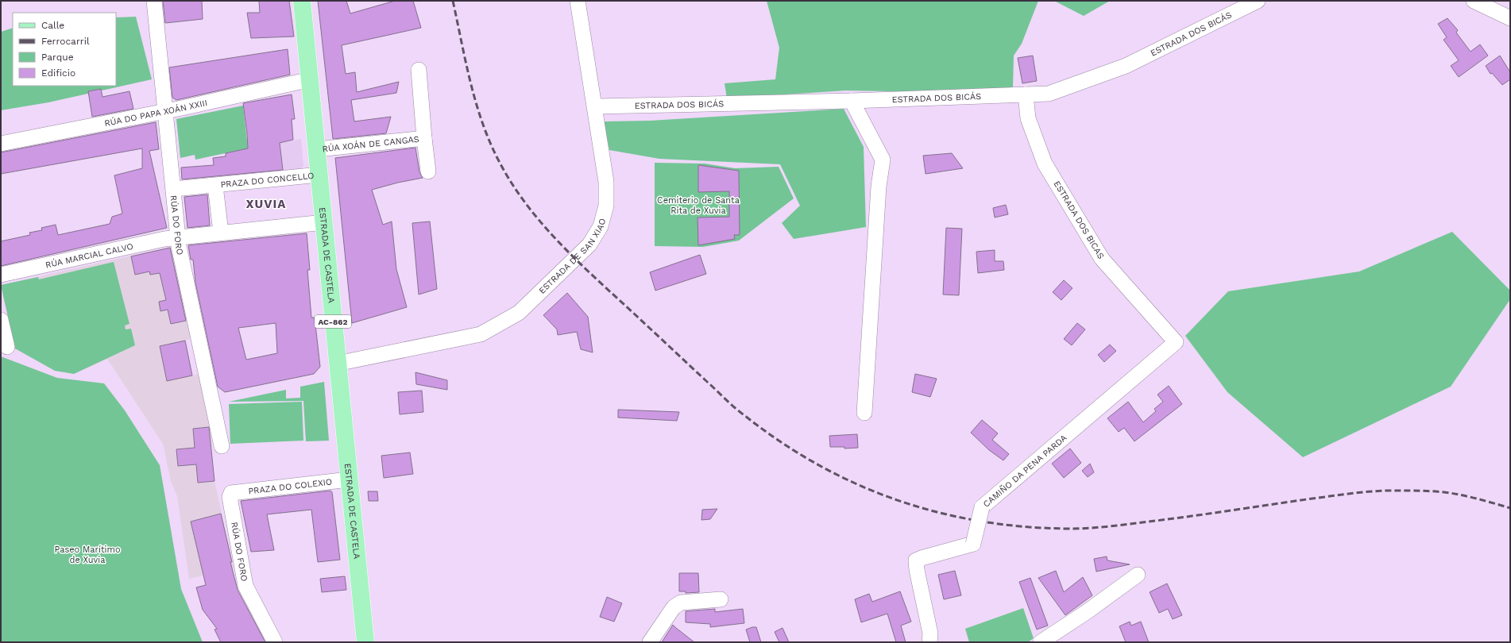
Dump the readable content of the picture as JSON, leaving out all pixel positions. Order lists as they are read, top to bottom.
{
  "streets": {
    "main road": ["ESTRADA DE CASTELA", "AC-862"],
    "street": [
      "ESTRADA DOS BICÁS",
      "RÚA DO PAPA XOÁN XXIII",
      "RÚA XOÁN DE CANGAS",
      "PRAZA DO CONCELLO",
      "ESTRADA DOS BICAS",
      "RÚA DO FORO",
      "ESTRADA DE SAN XIAO",
      "RÚA MARCIAL CALVO",
      "CAMIÑO DA PENA PARDA",
      "PRAZA DO COLEXIO"
    ]
  },
  "crossings": [
    ["ESTRADA DOS BICÁS", "ESTRADA DOS BICAS"],
    ["ESTRADA DOS BICÁS", "ESTRADA DE SAN XIAO"],
    ["RÚA DO PAPA XOÁN XXIII", "RÚA DO FORO"],
    ["RÚA DO PAPA XOÁN XXIII", "ESTRADA DE CASTELA"],
    ["RÚA XOÁN DE CANGAS", "ESTRADA DE CASTELA"],
    ["PRAZA DO CONCELLO", "RÚA DO FORO"],
    ["PRAZA DO CONCELLO", "ESTRADA DE CASTELA"],
    ["ESTRADA DOS BICAS", "CAMIÑO DA PENA PARDA"],
    ["RÚA DO FORO", "RÚA MARCIAL CALVO"],
    ["RÚA DO FORO", "PRAZA DO COLEXIO"],
    ["ESTRADA DE SAN XIAO", "ESTRADA DE CASTELA"],
    ["ESTRADA DE CASTELA", "PRAZA DO COLEXIO"]
  ],
  "districts": ["XUVIA"],
  "parks": ["Cemiterio de Santa Rita de Xuvia", "Paseo Marítimo de Xuvia"],
  "legend": [
    "Calle",
    "Ferrocarril",
    "Parque",
    "Edificio"
  ]
}
